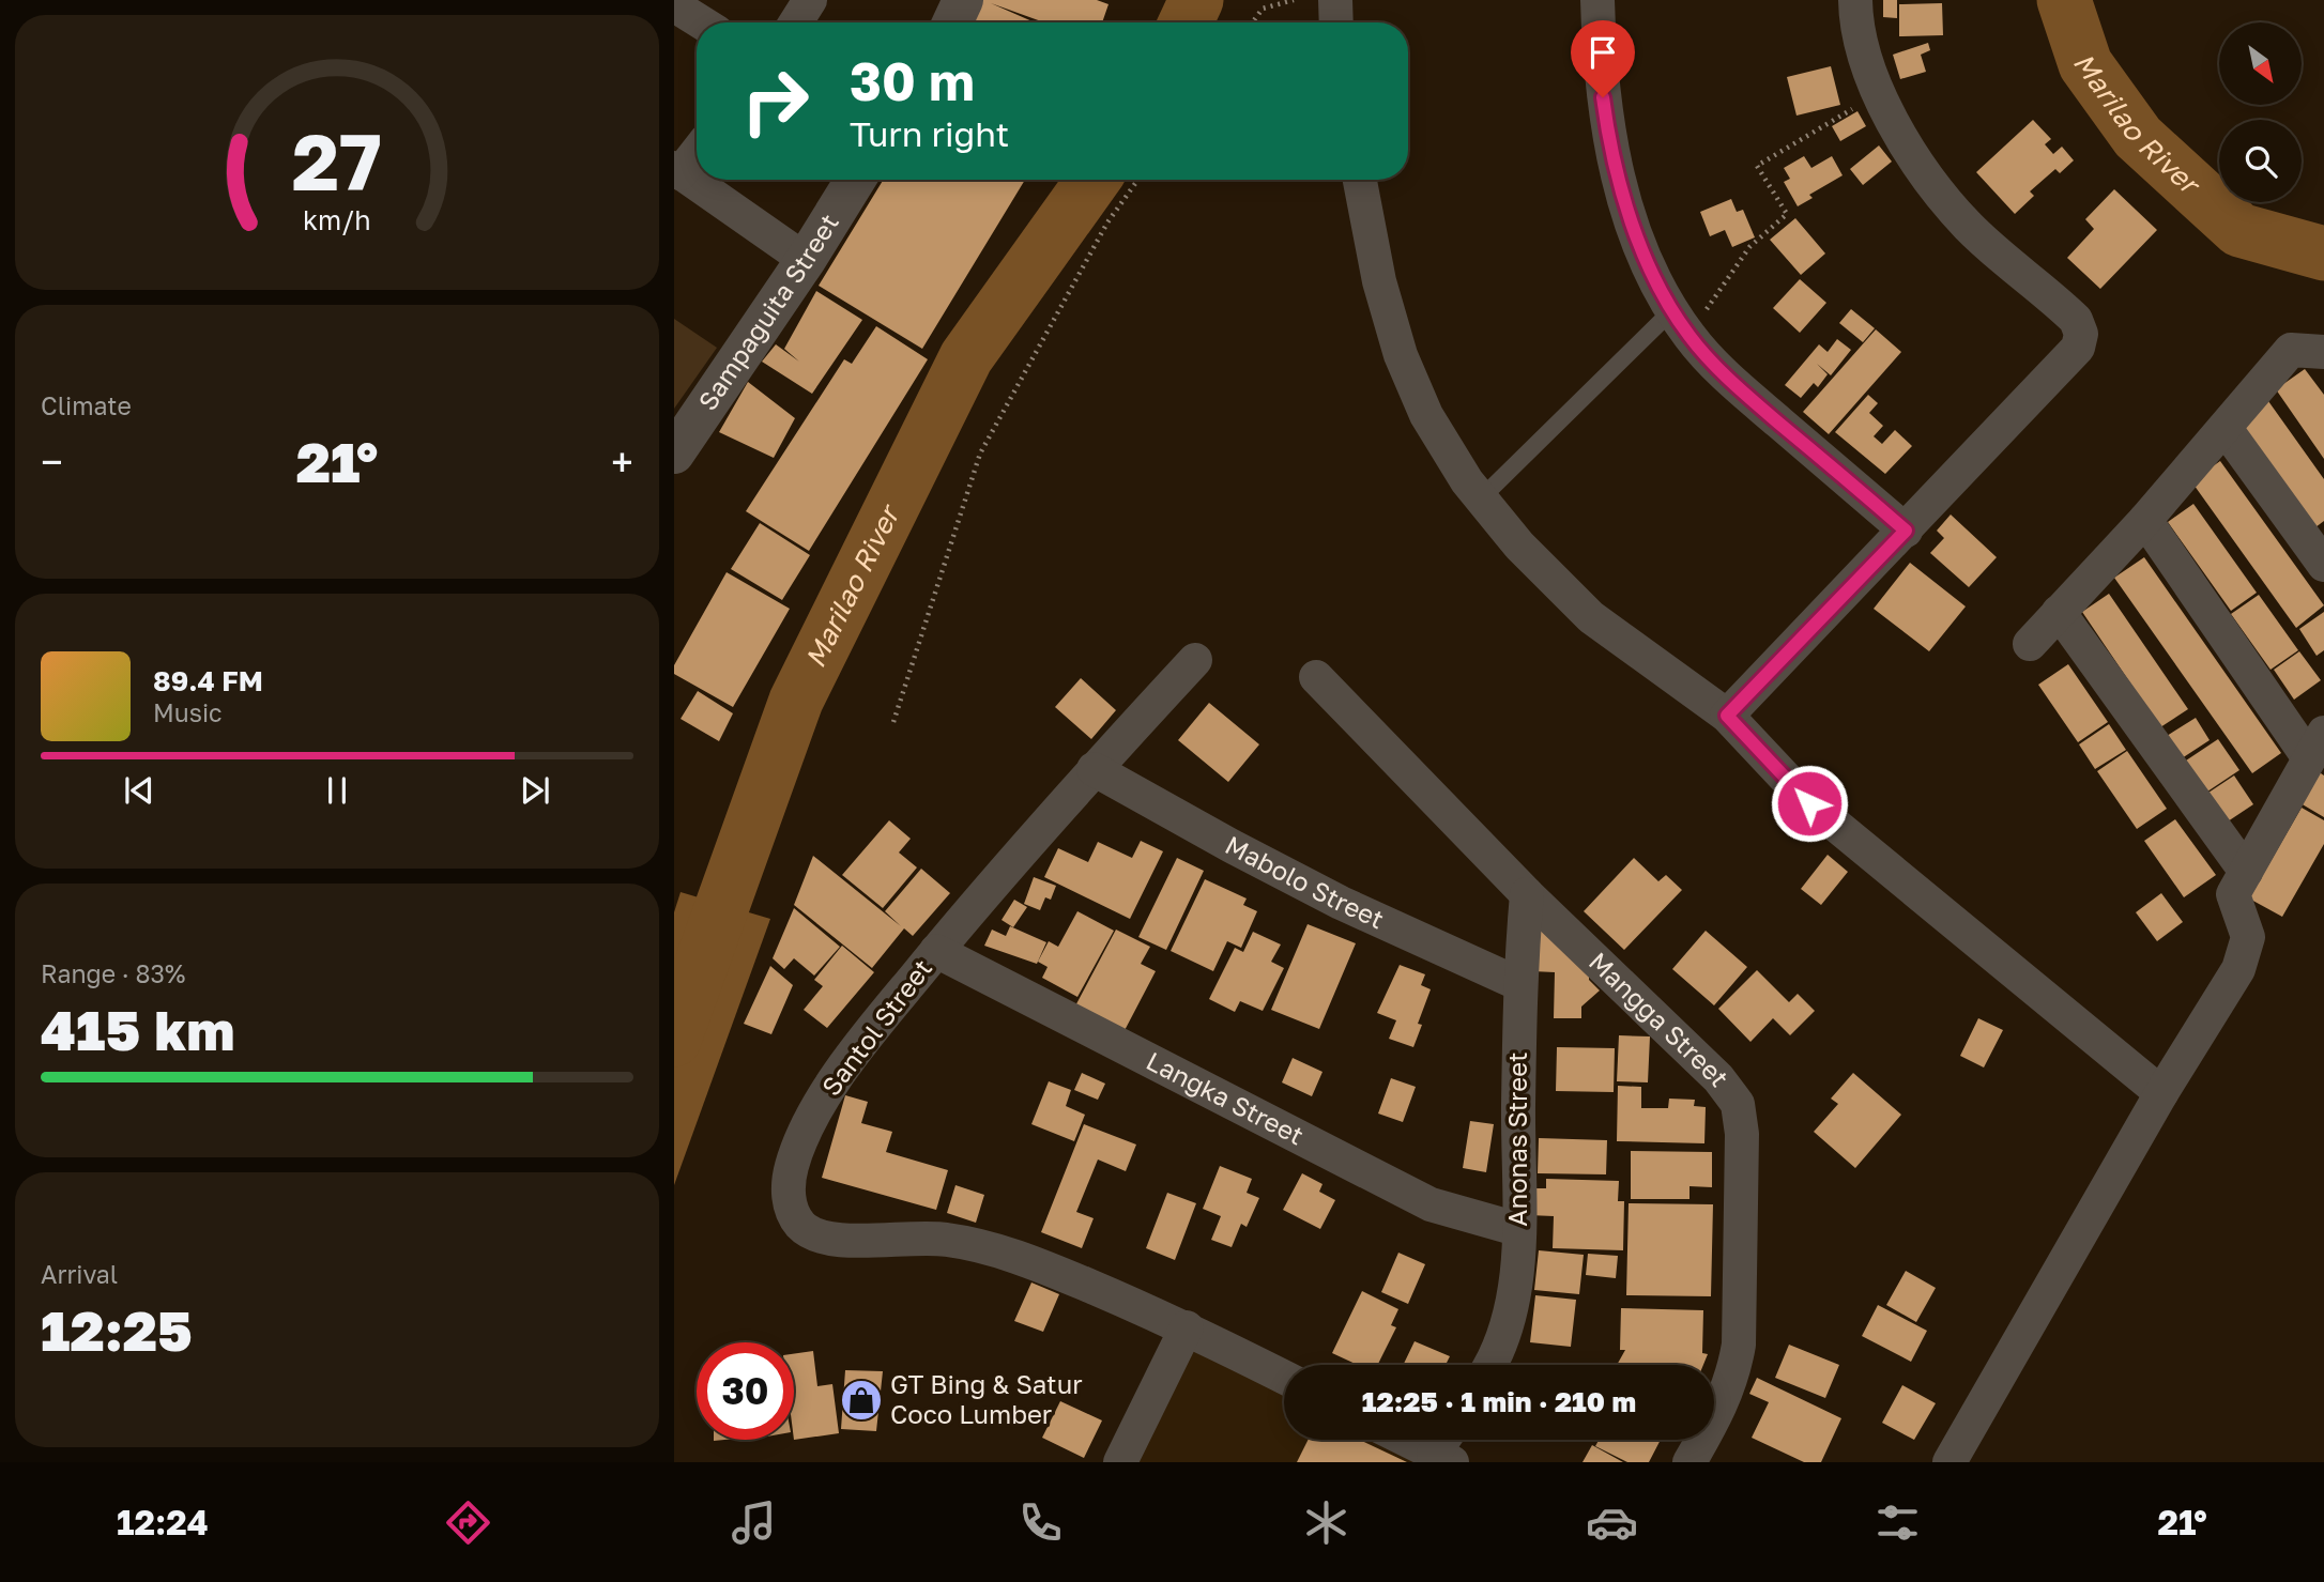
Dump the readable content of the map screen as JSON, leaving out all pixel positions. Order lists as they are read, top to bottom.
{
  "streets": {
    "street": [
      "Sampaguita Street",
      "Mabolo Street",
      "Mangga Street",
      "Santol Street",
      "Langka Street",
      "Anonas Street"
    ]
  },
  "crossings": [
    ["Mabolo Street", "Santol Street"],
    ["Mabolo Street", "Anonas Street"],
    ["Mangga Street", "Anonas Street"],
    ["Santol Street", "Langka Street"],
    ["Langka Street", "Anonas Street"]
  ],
  "water": ["Marilao River"],
  "places": {
    "shop": ["GT Bing & Satur Coco Lumber"]
  },
  "north": "bottom right",
  "page": {
    "turn": ["30 m", "Turn right"],
    "tile": [
      "Climate",
      ["Range · 83%", "415 km"],
      ["Arrival", "12:25"]
    ],
    "heat": ["−", "21°", "+"],
    "song": ["89.4 FM", "Music"],
    "limit": "30",
    "trip": "12:25 · 1 min · 210 m",
    "tabs": ["12:24", "21°"],
    "gauge": ["27", "km/h"]
  }
}
